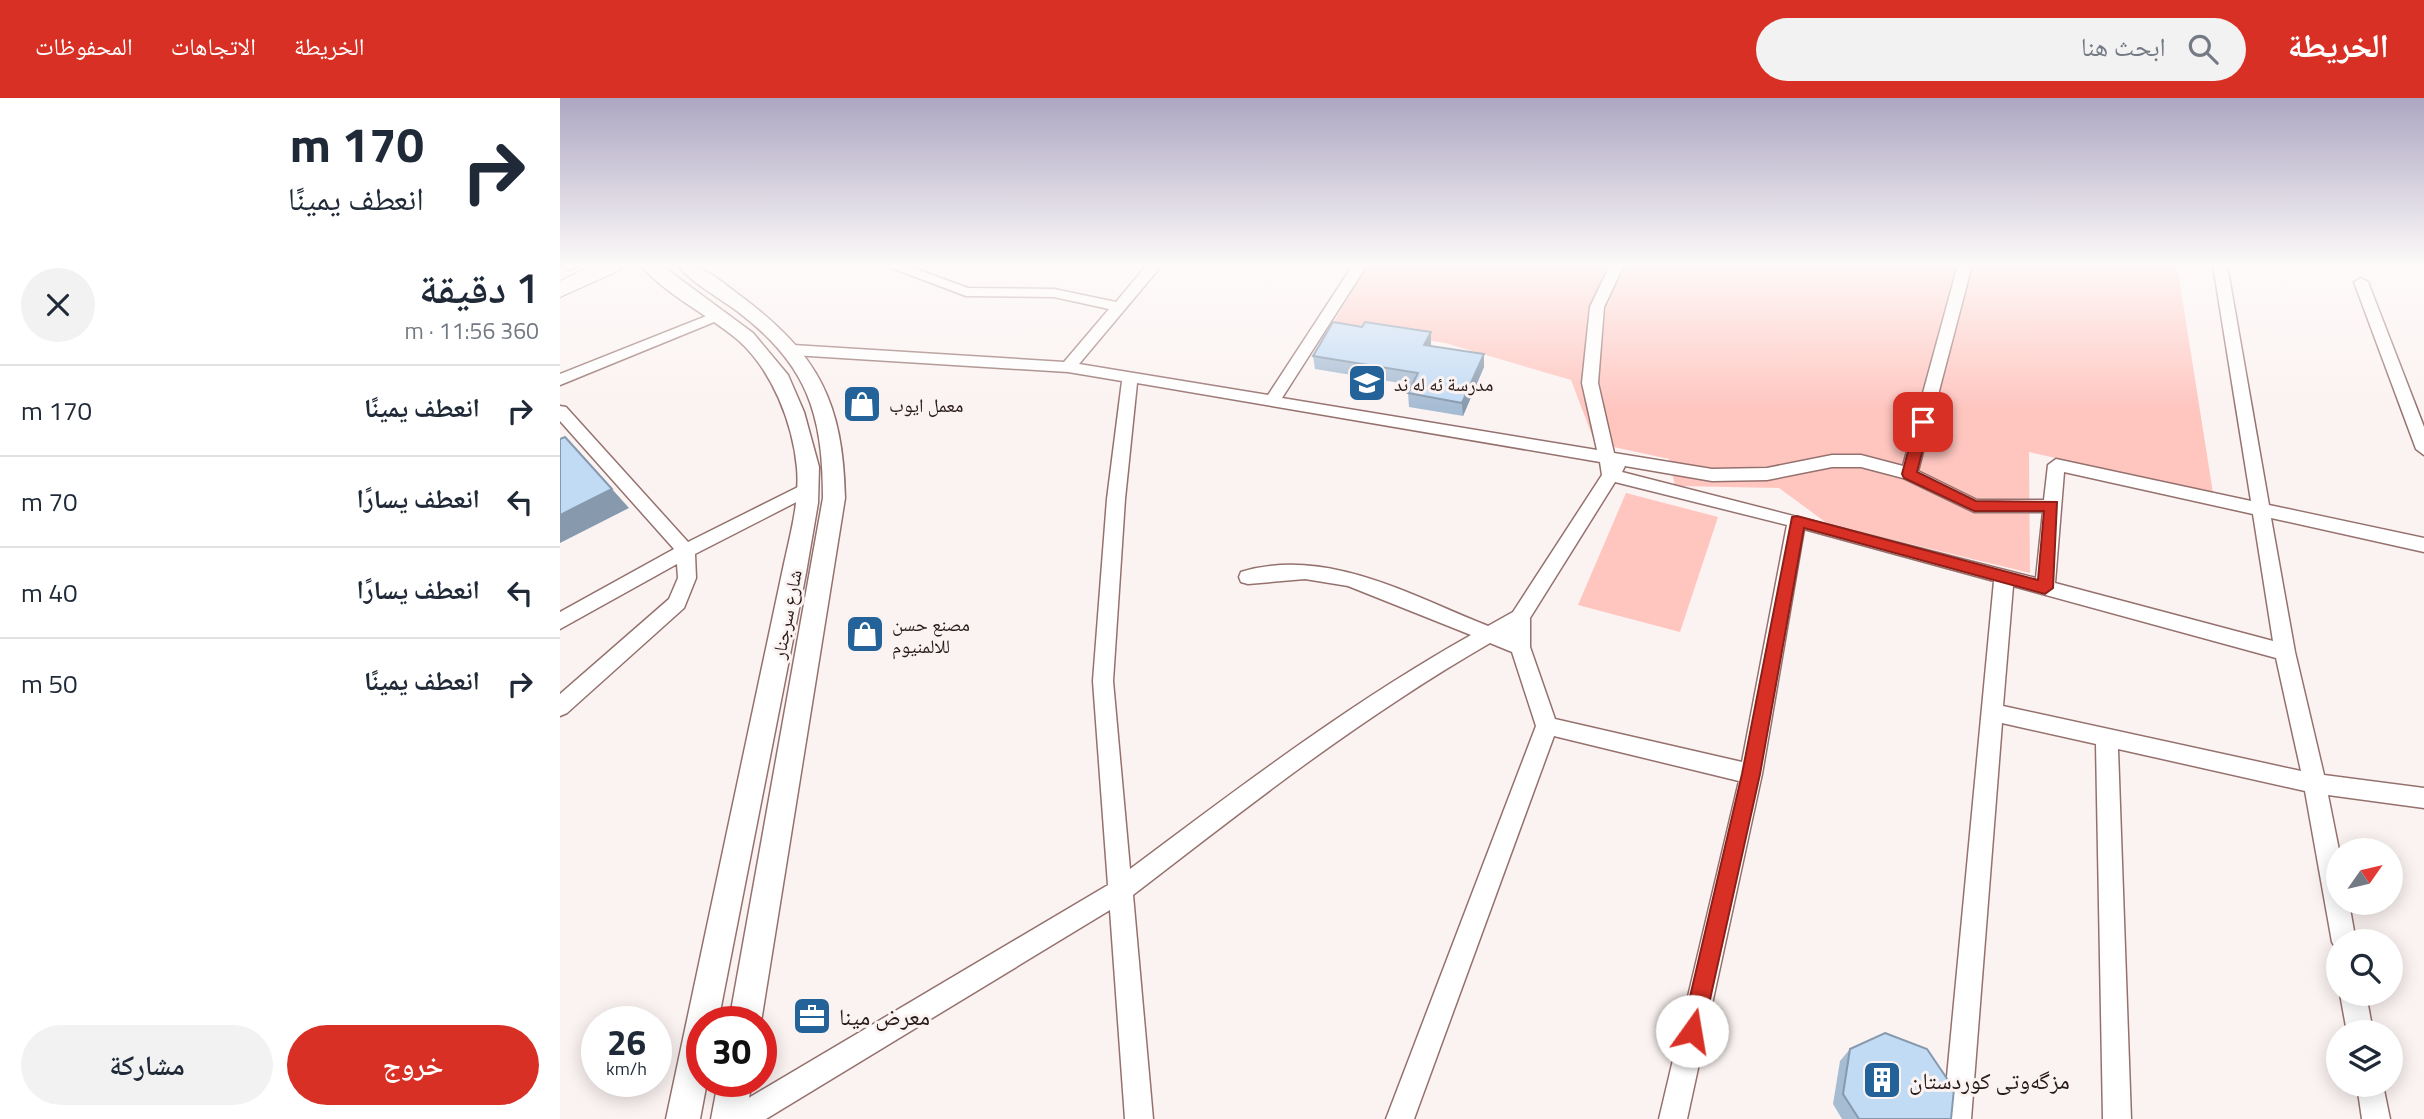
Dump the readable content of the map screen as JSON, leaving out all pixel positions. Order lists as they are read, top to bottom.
{
  "streets": {
    "street": ["شارع سرجنار"]
  },
  "places": {
    "school or university": ["مدرسة ئه له ند"],
    "shop": ["معمل ايوب", "مصنع حسن للالمنيوم"],
    "office": ["معرض مينا"],
    "building": ["مزگەوتی کوردستان"]
  },
  "north": "top right",
  "page": {
    "header": "الخريطة",
    "search": "ابحث هنا",
    "nav": ["الخريطة", "الاتجاهات", "المحفوظات"],
    "turn": ["170 m", "انعطف يمينًا"],
    "heading": ["1 دقيقة", "360 m · 11:56"],
    "list": [
      {
        "name": "انعطف يمينًا",
        "value": "170 m"
      },
      {
        "name": "انعطف يسارًا",
        "value": "70 m"
      },
      {
        "name": "انعطف يسارًا",
        "value": "40 m"
      },
      {
        "name": "انعطف يمينًا",
        "value": "50 m"
      }
    ],
    "speed": "26 km/h",
    "limit": "30",
    "buttons": ["خروج", "مشاركة"]
  }
}
